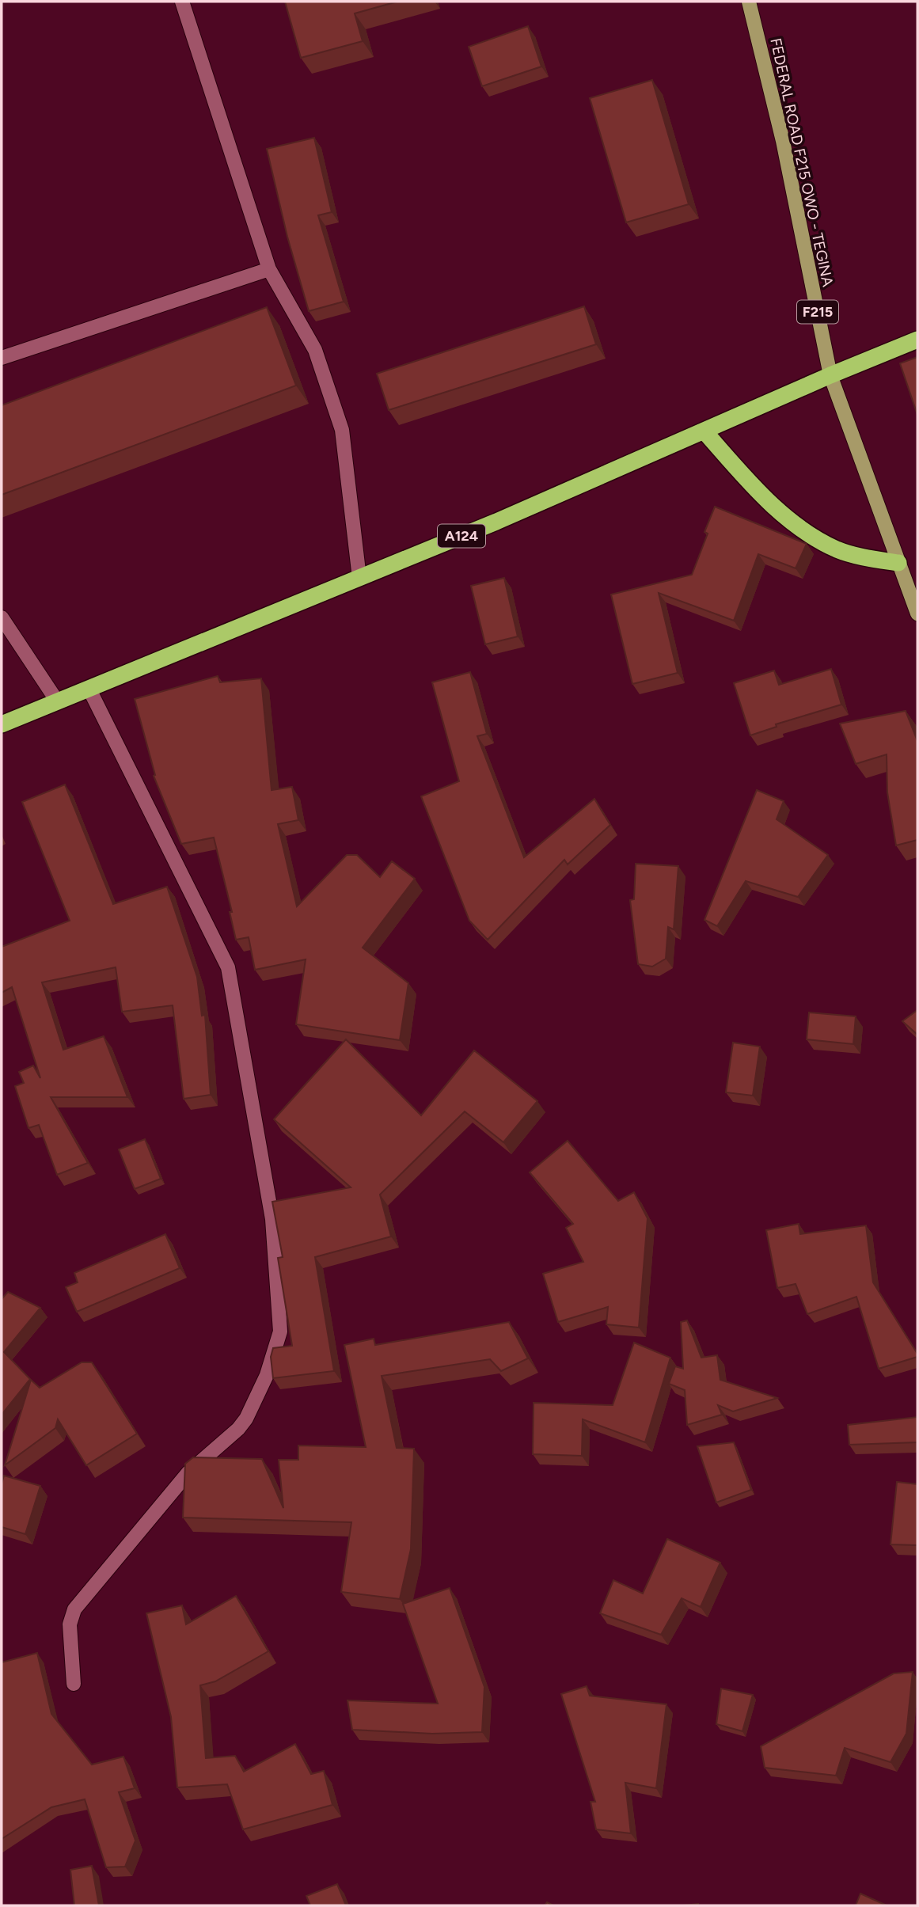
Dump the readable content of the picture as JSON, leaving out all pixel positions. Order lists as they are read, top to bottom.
{
  "streets": {
    "highway": ["A124"],
    "main road": ["FEDERAL ROAD F215 OWO - TEGINA", "F215"]
  },
  "crossings": [
    ["FEDERAL ROAD F215 OWO - TEGINA", "A124"]
  ]
}
